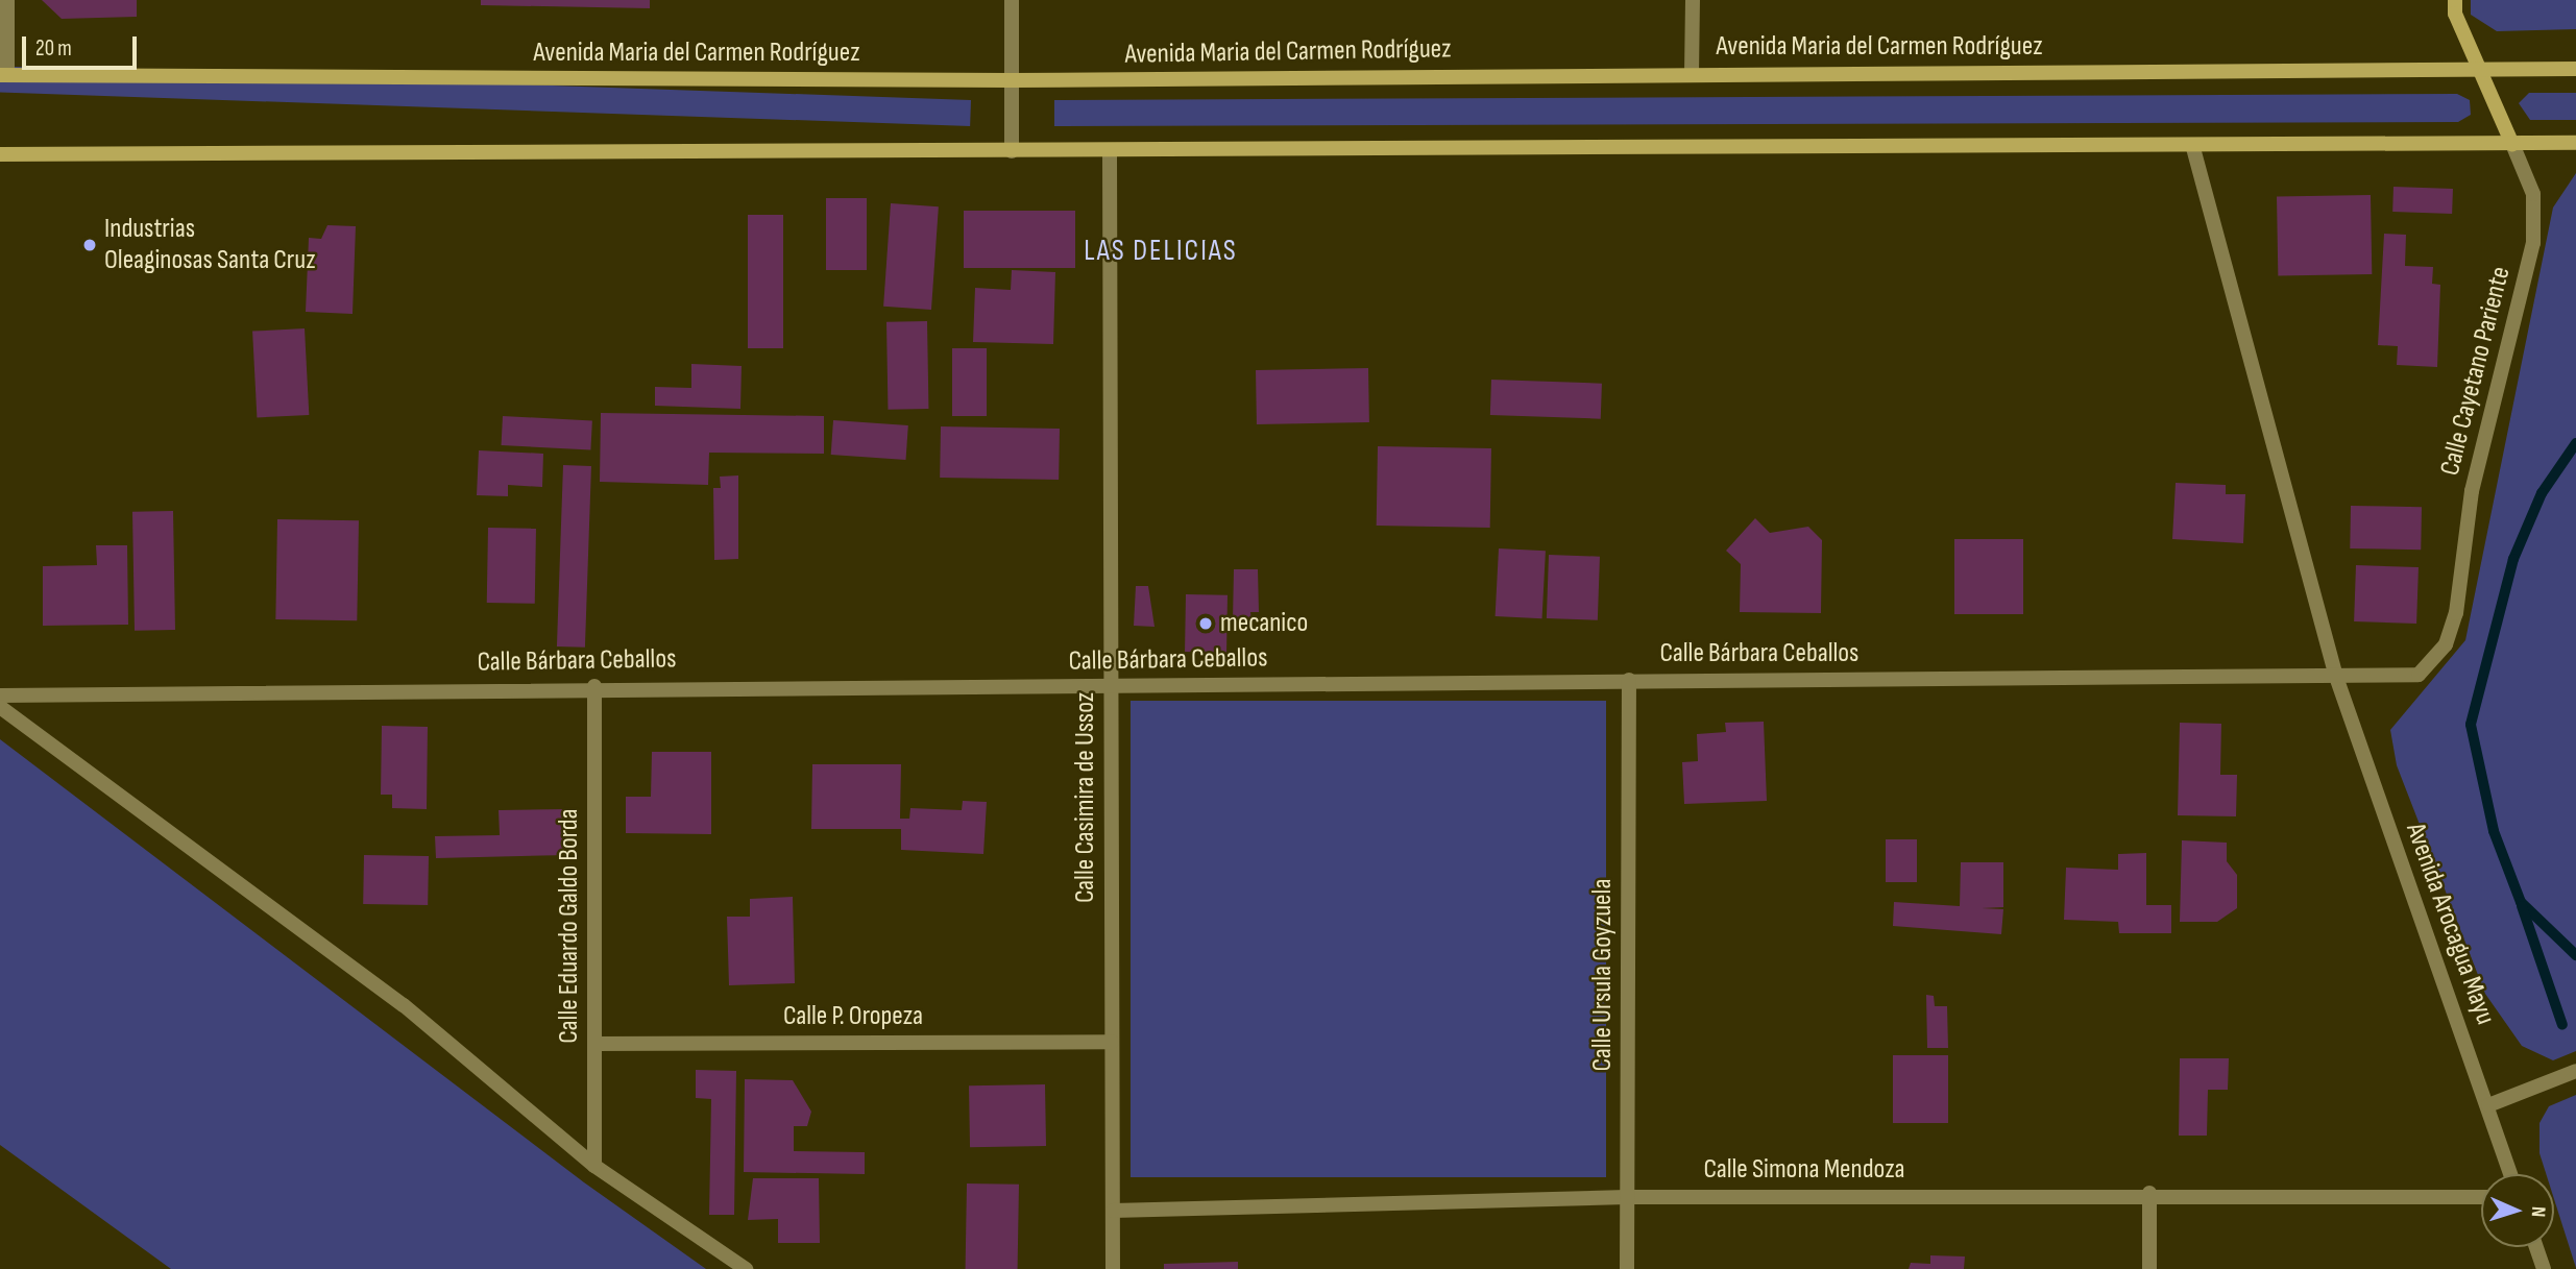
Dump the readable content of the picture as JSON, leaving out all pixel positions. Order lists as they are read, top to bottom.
{
  "streets": {
    "street": [
      "Avenida Maria del Carmen Rodríguez",
      "Calle Cayetano Pariente",
      "Calle Bárbara Ceballos",
      "Calle Casimira de Ussoz",
      "Avenida Arocagua Mayu",
      "Calle Eduardo Galdo Borda",
      "Calle Ursula Goyzuela",
      "Calle P. Oropeza",
      "Calle Simona Mendoza"
    ]
  },
  "crossings": [
    ["Avenida Maria del Carmen Rodríguez", "Calle Cayetano Pariente"],
    ["Calle Cayetano Pariente", "Calle Bárbara Ceballos"],
    ["Calle Cayetano Pariente", "Avenida Arocagua Mayu"],
    ["Calle Bárbara Ceballos", "Calle Casimira de Ussoz"],
    ["Calle Bárbara Ceballos", "Avenida Arocagua Mayu"],
    ["Calle Bárbara Ceballos", "Calle Eduardo Galdo Borda"],
    ["Calle Bárbara Ceballos", "Calle Ursula Goyzuela"],
    ["Calle Casimira de Ussoz", "Calle P. Oropeza"],
    ["Calle Casimira de Ussoz", "Calle Simona Mendoza"],
    ["Calle Eduardo Galdo Borda", "Calle P. Oropeza"],
    ["Calle Ursula Goyzuela", "Calle Simona Mendoza"]
  ],
  "districts": ["LAS DELICIAS"],
  "places": ["Industrias Oleaginosas Santa Cruz", "mecanico"],
  "scale_bar": "20 m",
  "north": "right"
}
